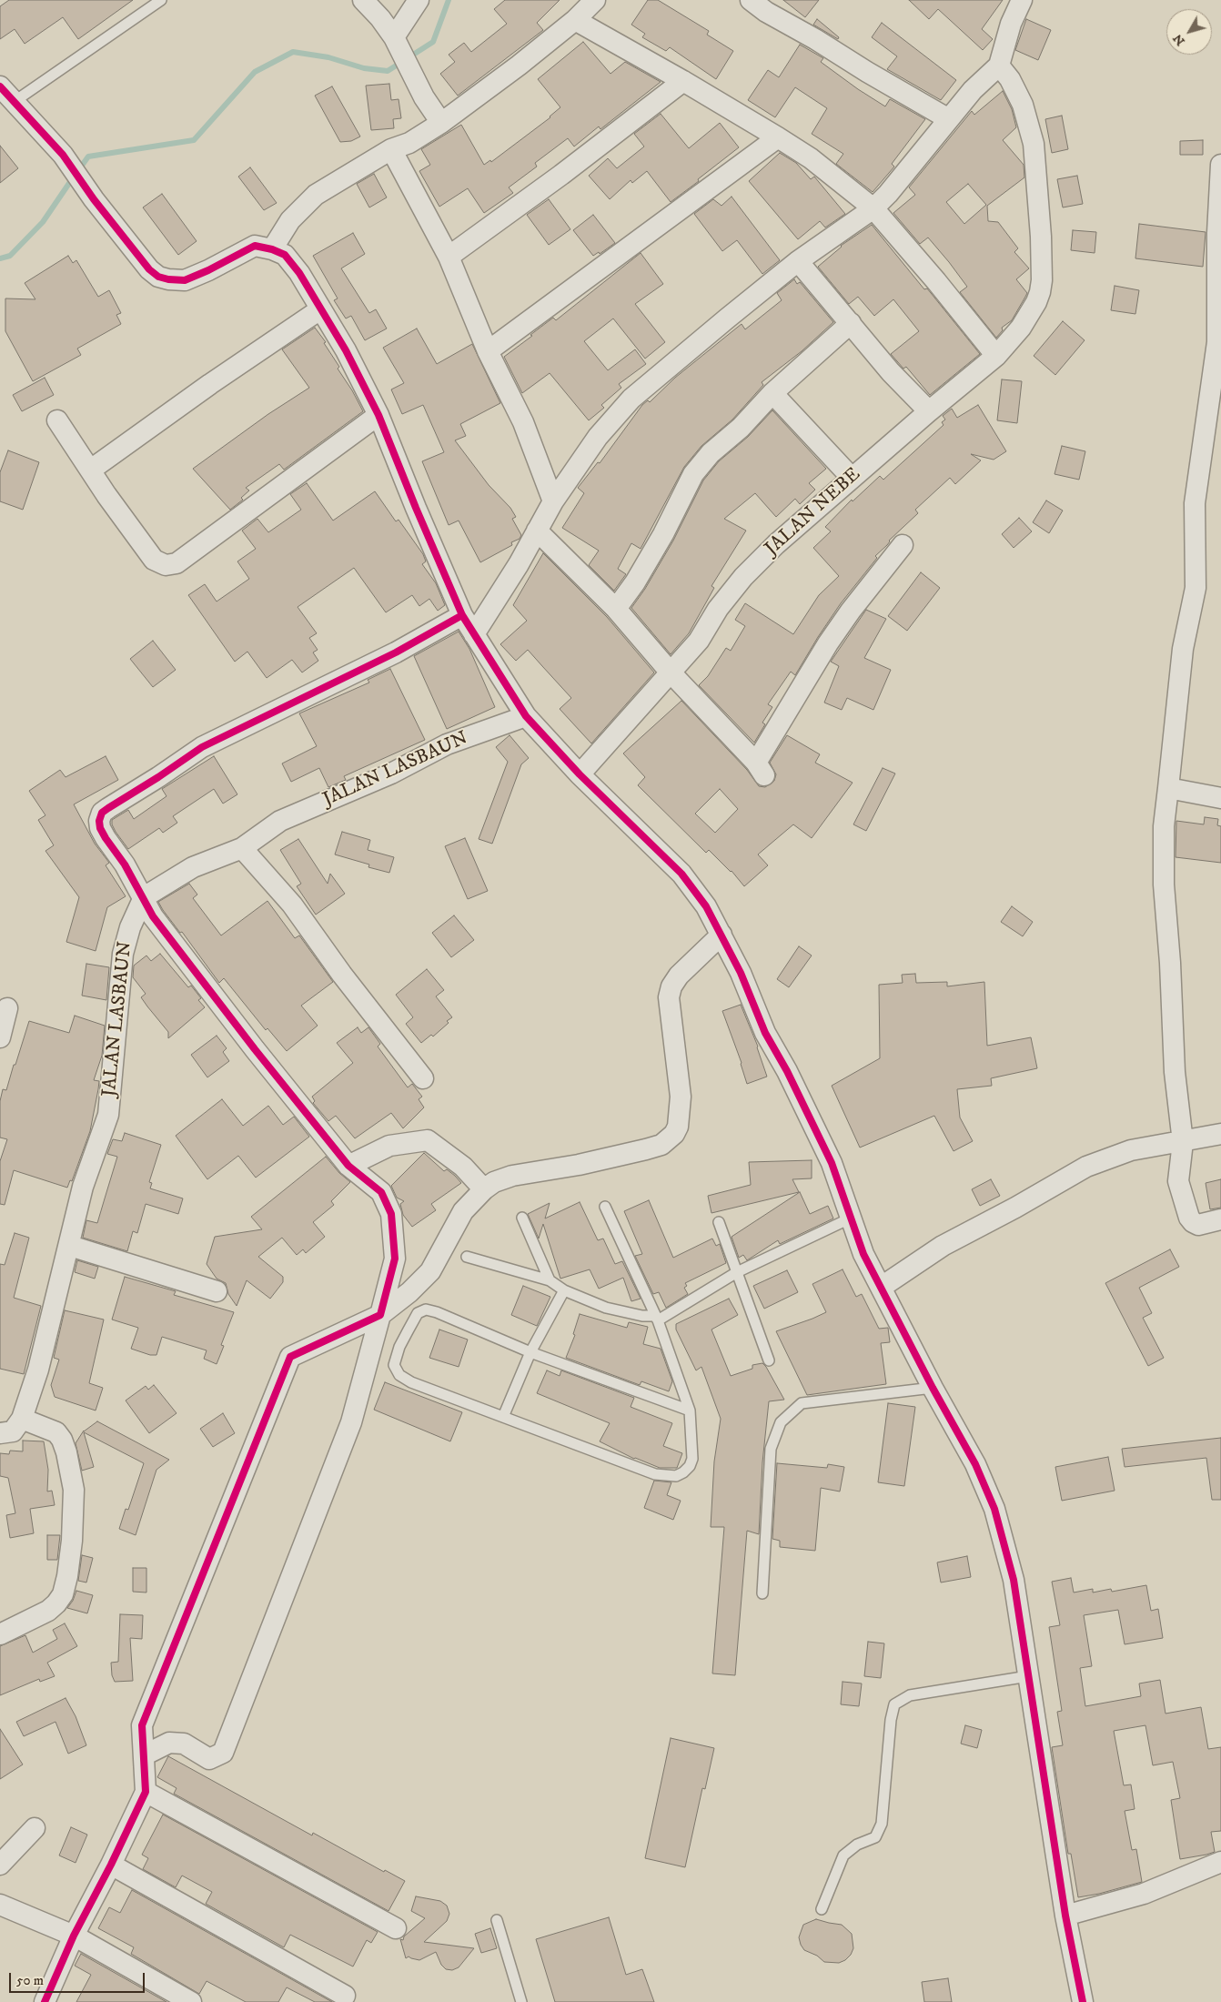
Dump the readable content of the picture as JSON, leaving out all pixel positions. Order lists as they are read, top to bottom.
{
  "streets": {
    "street": ["JALAN NEBE", "JALAN LASBAUN"]
  },
  "scale_bar": "50 m",
  "north": "bottom left"
}
